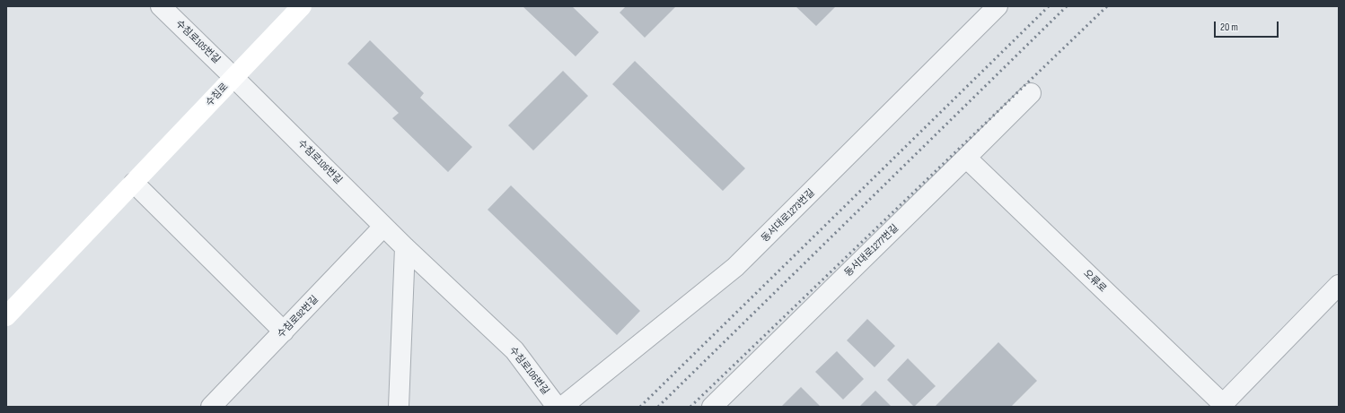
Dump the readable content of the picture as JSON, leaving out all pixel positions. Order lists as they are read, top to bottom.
{
  "streets": {
    "main road": ["수침로"],
    "street": [
      "수침로105번길",
      "수침로106번길",
      "동서대로1273번길",
      "동서대로1277번길",
      "오류로",
      "수침로92번길"
    ]
  },
  "crossings": [
    ["수침로105번길", "수침로"],
    ["수침로105번길", "수침로106번길"],
    ["수침로", "수침로106번길"],
    ["수침로106번길", "수침로92번길"],
    ["동서대로1277번길", "오류로"]
  ],
  "scale_bar": "20 m"
}
